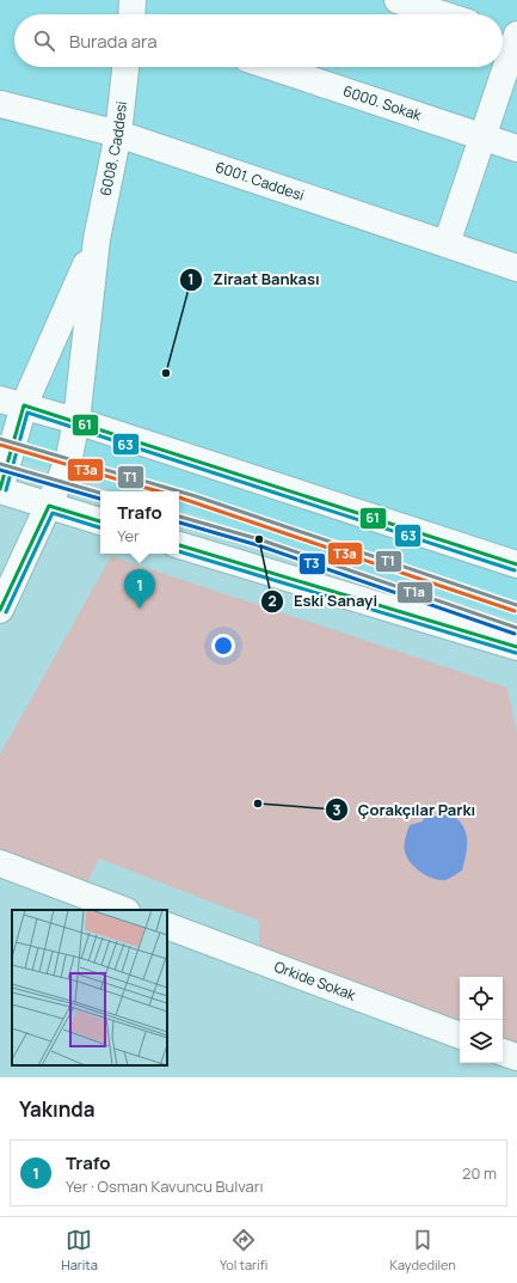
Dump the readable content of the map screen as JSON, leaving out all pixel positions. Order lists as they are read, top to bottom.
{
  "streets": {
    "main road": [
      "6000. Sokak",
      "6008. Caddesi",
      "6001. Caddesi",
      "Orkide Sokak"
    ]
  },
  "crossings": [
    ["6008. Caddesi", "6001. Caddesi"]
  ],
  "places": ["Ziraat Bankası", "Eski Sanayi", "Çorakçılar Parkı"],
  "lines": [
    "transit line 61",
    "transit line 63",
    "transit line T1",
    "transit line T3a",
    "transit line T1a",
    "transit line T3"
  ],
  "page": {
    "search": "Burada ara",
    "popup": ["Trafo", "Yer"],
    "pins": "1",
    "heading": "Yakında",
    "list": [
      {
        "mark": "1",
        "name": "Trafo",
        "note": "Yer · Osman Kavuncu Bulvarı",
        "value": "20 m"
      }
    ],
    "nav": ["Harita", "Yol tarifi", "Kaydedilen"]
  }
}
